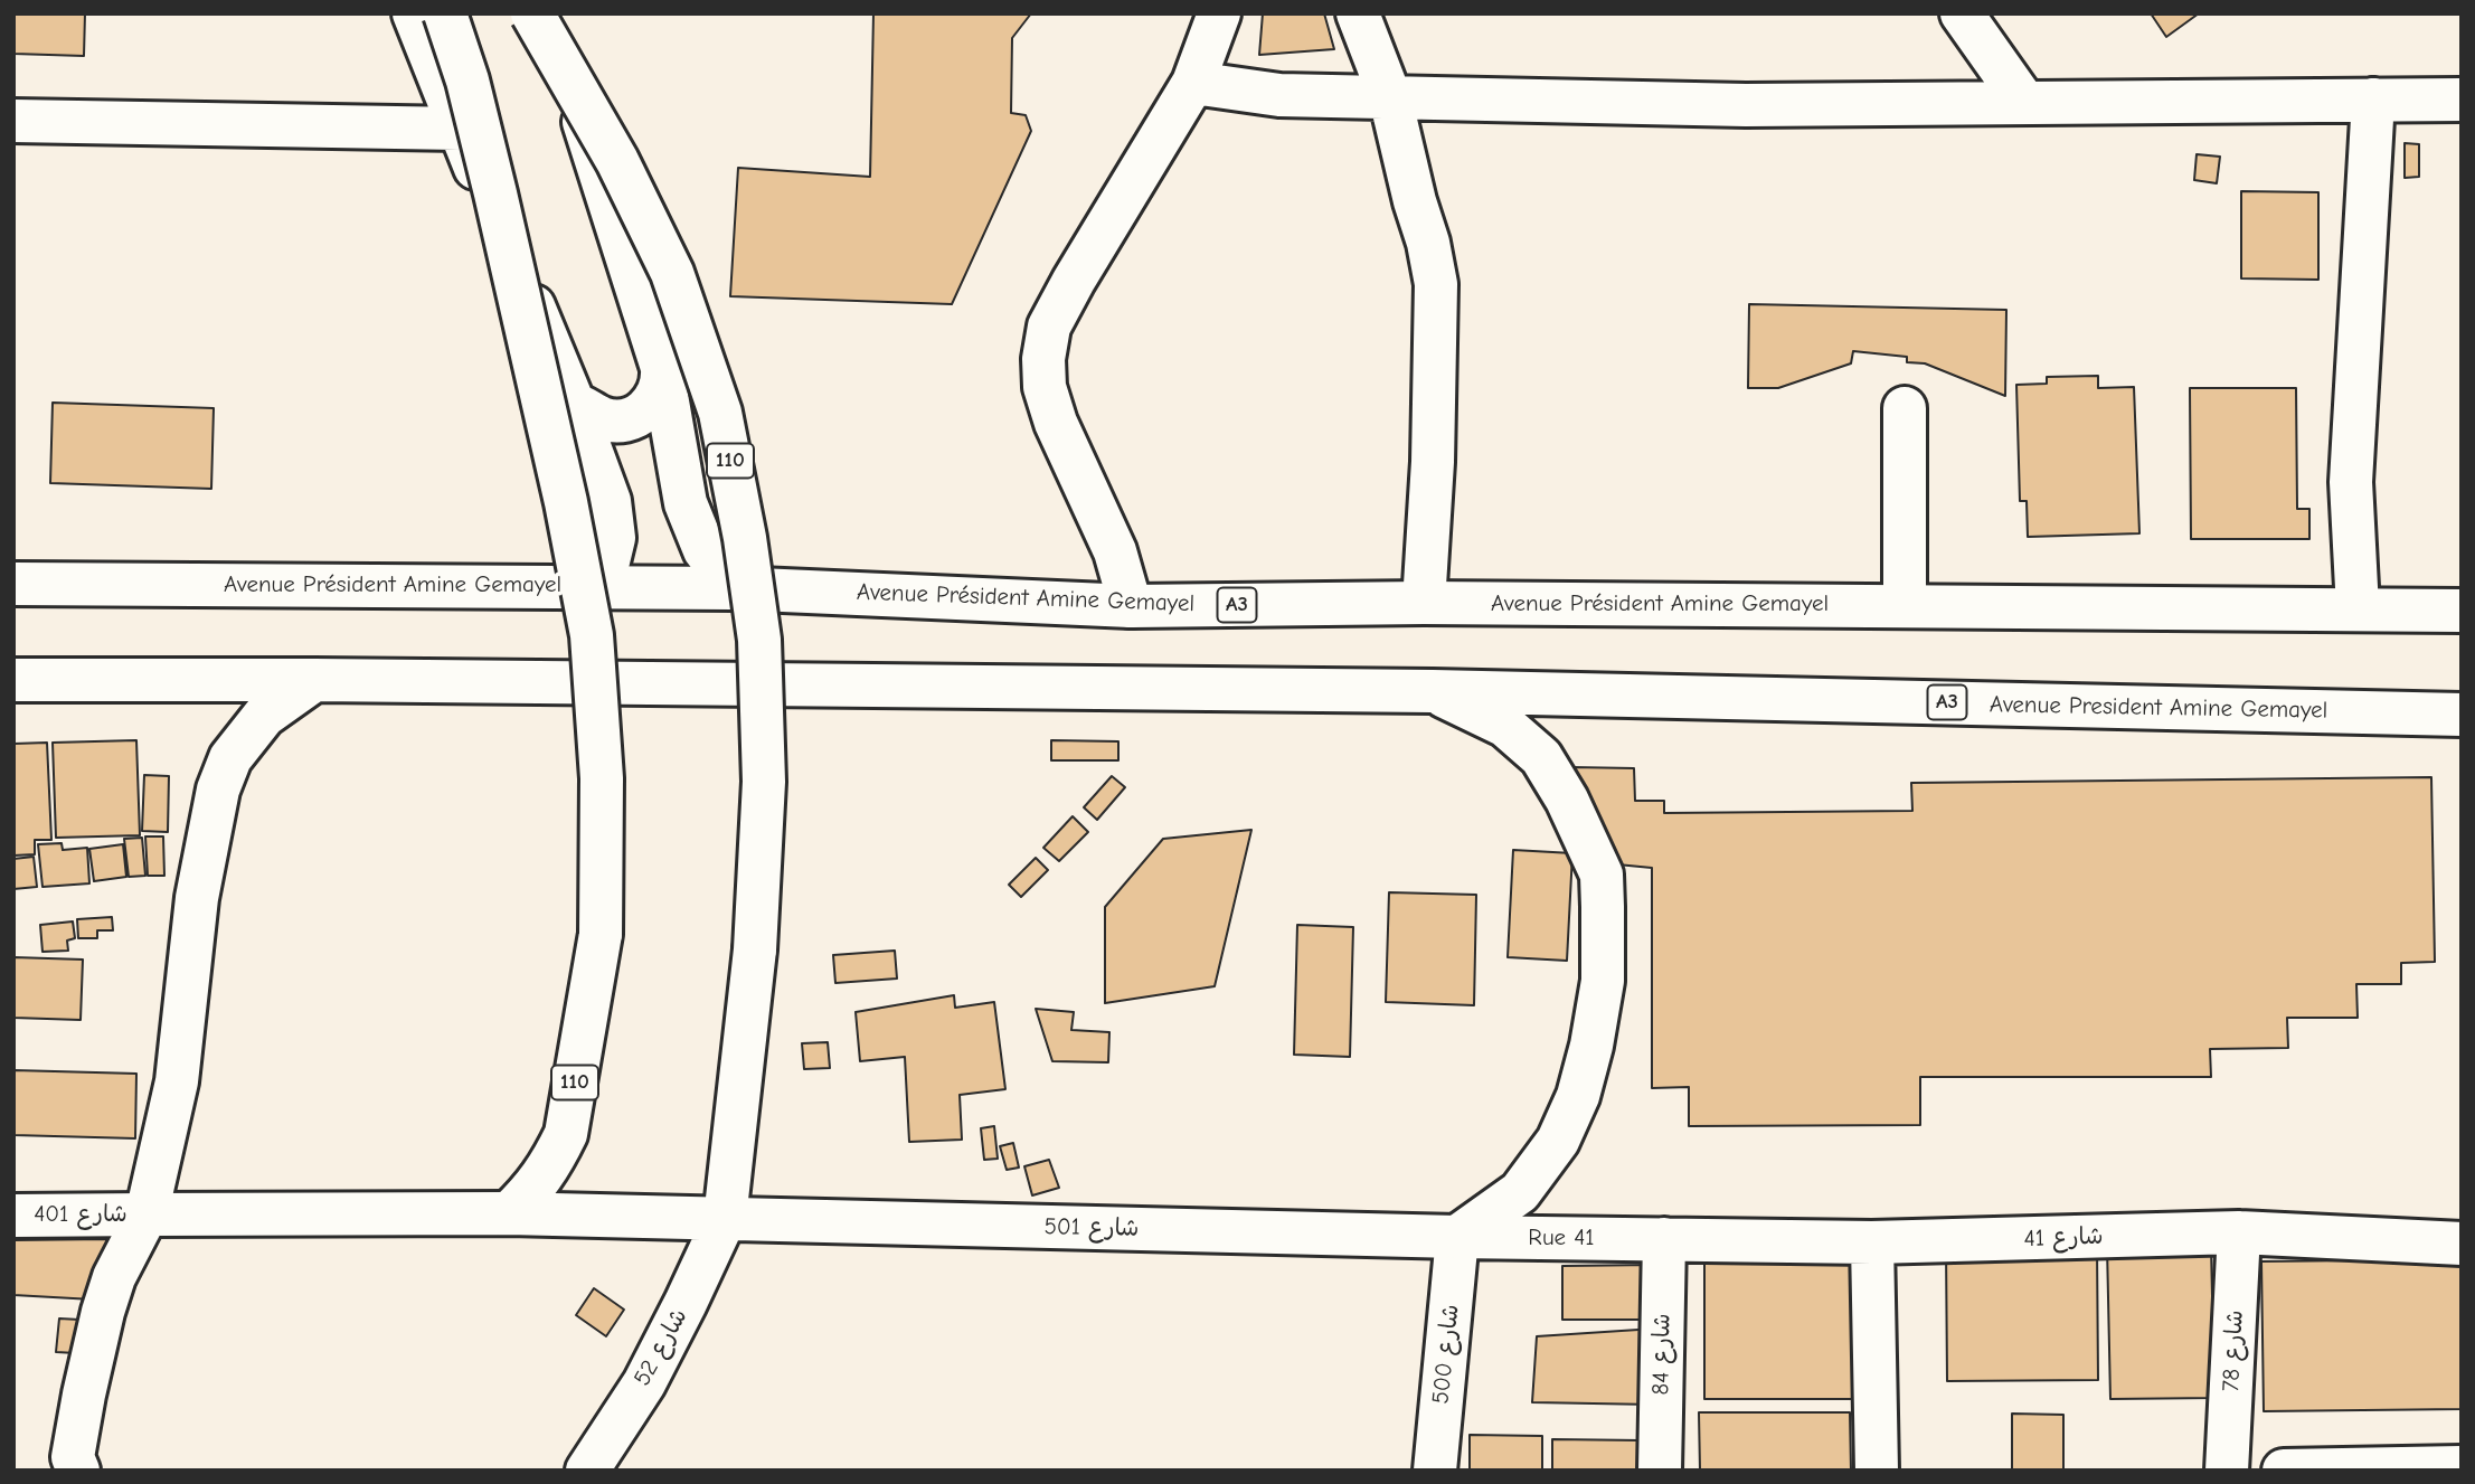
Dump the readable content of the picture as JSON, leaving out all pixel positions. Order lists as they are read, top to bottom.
{
  "streets": {
    "main road": [
      "110",
      "Avenue Président Amine Gemayel",
      "A3",
      "Avenue President Amine Gemayel",
      "شارع 401",
      "شارع 501",
      "Rue 41",
      "شارع 41",
      "شارع 52",
      "شارع 78",
      "شارع 500",
      "شارع 84"
    ]
  },
  "crossings": [
    ["110", "شارع 401"],
    ["110", "شارع 501"],
    ["110", "شارع 52"],
    ["A3", "Avenue President Amine Gemayel"],
    ["شارع 401", "شارع 501"],
    ["شارع 501", "Rue 41"],
    ["شارع 501", "شارع 52"],
    ["شارع 501", "شارع 500"],
    ["Rue 41", "شارع 41"],
    ["Rue 41", "شارع 500"],
    ["Rue 41", "شارع 84"],
    ["شارع 41", "شارع 78"],
    ["شارع 41", "شارع 84"]
  ]
}
